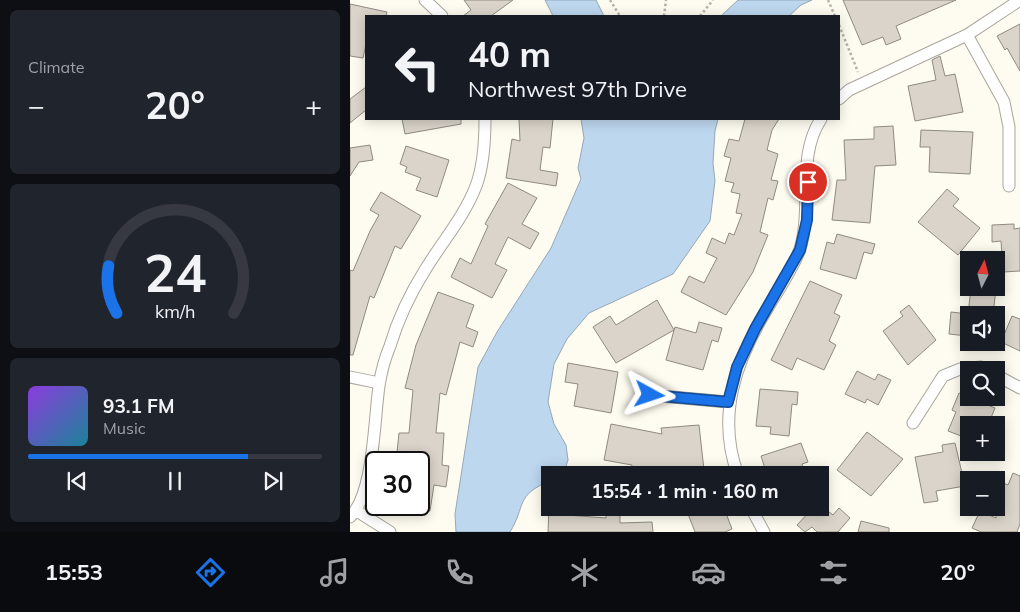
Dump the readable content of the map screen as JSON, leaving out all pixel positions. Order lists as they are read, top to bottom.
{
  "north": "top",
  "page": {
    "tile": "Climate",
    "turn": ["40 m", "Northwest 97th Drive"],
    "heat": ["−", "20°", "+"],
    "map_buttons": ["+", "−"],
    "song": ["93.1 FM", "Music"],
    "limit": "30",
    "trip": "15:54 · 1 min · 160 m",
    "tabs": ["15:53", "20°"],
    "gauge": ["24", "km/h"]
  }
}
